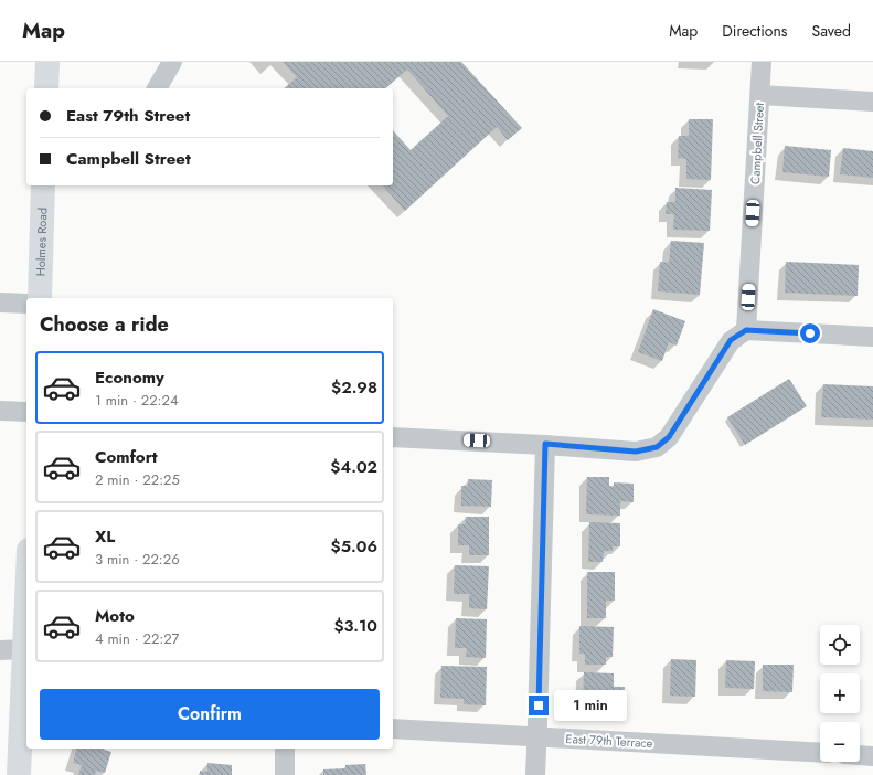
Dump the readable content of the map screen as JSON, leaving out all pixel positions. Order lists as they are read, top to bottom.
{
  "streets": {
    "main road": ["Holmes Road"],
    "street": ["Campbell Street", "East 79th Terrace"]
  },
  "page": {
    "header": "Map",
    "nav": ["Map", "Directions", "Saved"],
    "banner": ["East 79th Street", "Campbell Street"],
    "heading": "Choose a ride",
    "list": [
      {
        "name": "Economy",
        "note": "1 min · 22:24",
        "value": "$2.98"
      },
      {
        "name": "Comfort",
        "note": "2 min · 22:25",
        "value": "$4.02"
      },
      {
        "name": "XL",
        "note": "3 min · 22:26",
        "value": "$5.06"
      },
      {
        "name": "Moto",
        "note": "4 min · 22:27",
        "value": "$3.10"
      }
    ],
    "map_buttons": ["+", "−"],
    "buttons": "Confirm",
    "bubble": "1 min"
  }
}
